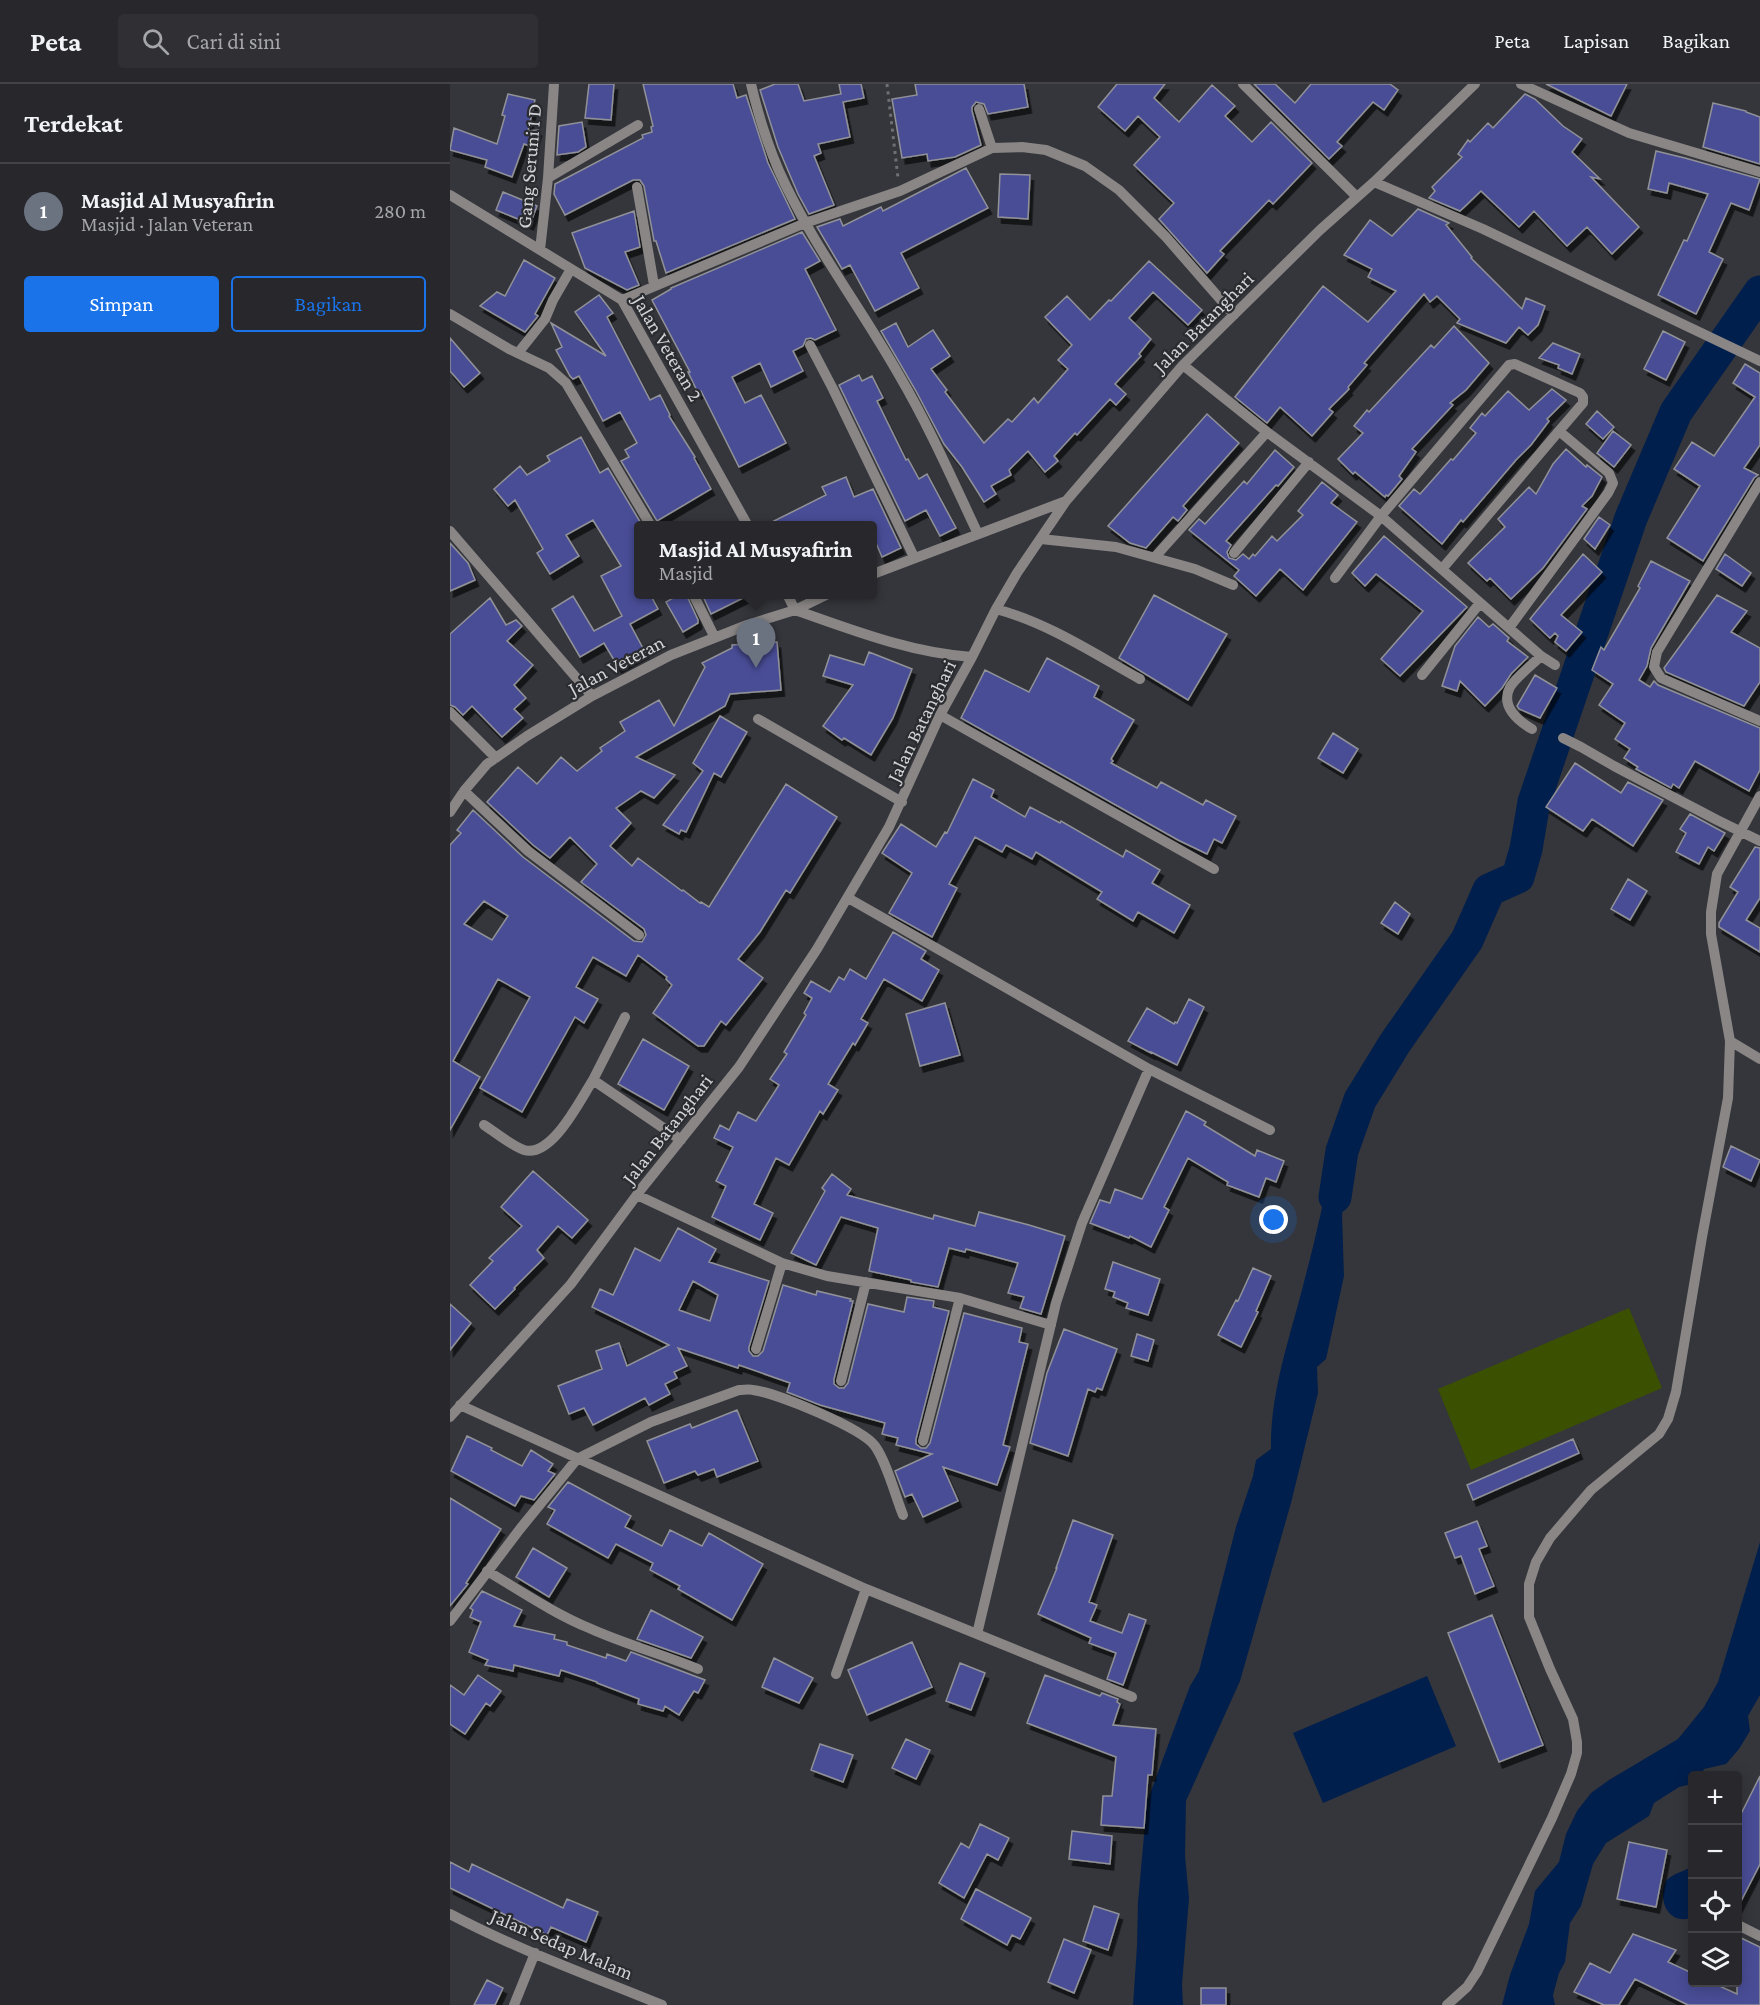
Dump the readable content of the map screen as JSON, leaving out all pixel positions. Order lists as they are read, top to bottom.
{
  "streets": {
    "street": [
      "Gang Seruni 1 D",
      "Jalan Batanghari",
      "Jalan Veteran 2",
      "Jalan Veteran",
      "Jalan Sedap Malam"
    ]
  },
  "crossings": [
    ["Gang Seruni 1 D", "Jalan Veteran 2"]
  ],
  "page": {
    "header": "Peta",
    "search": "Cari di sini",
    "nav": ["Peta", "Lapisan", "Bagikan"],
    "heading": "Terdekat",
    "list": [
      {
        "mark": "1",
        "name": "Masjid Al Musyafirin",
        "note": "Masjid · Jalan Veteran",
        "value": "280 m"
      }
    ],
    "buttons": ["Simpan", "Bagikan"],
    "popup": ["Masjid Al Musyafirin", "Masjid"],
    "pins": "1",
    "map_buttons": ["+", "−"]
  }
}
